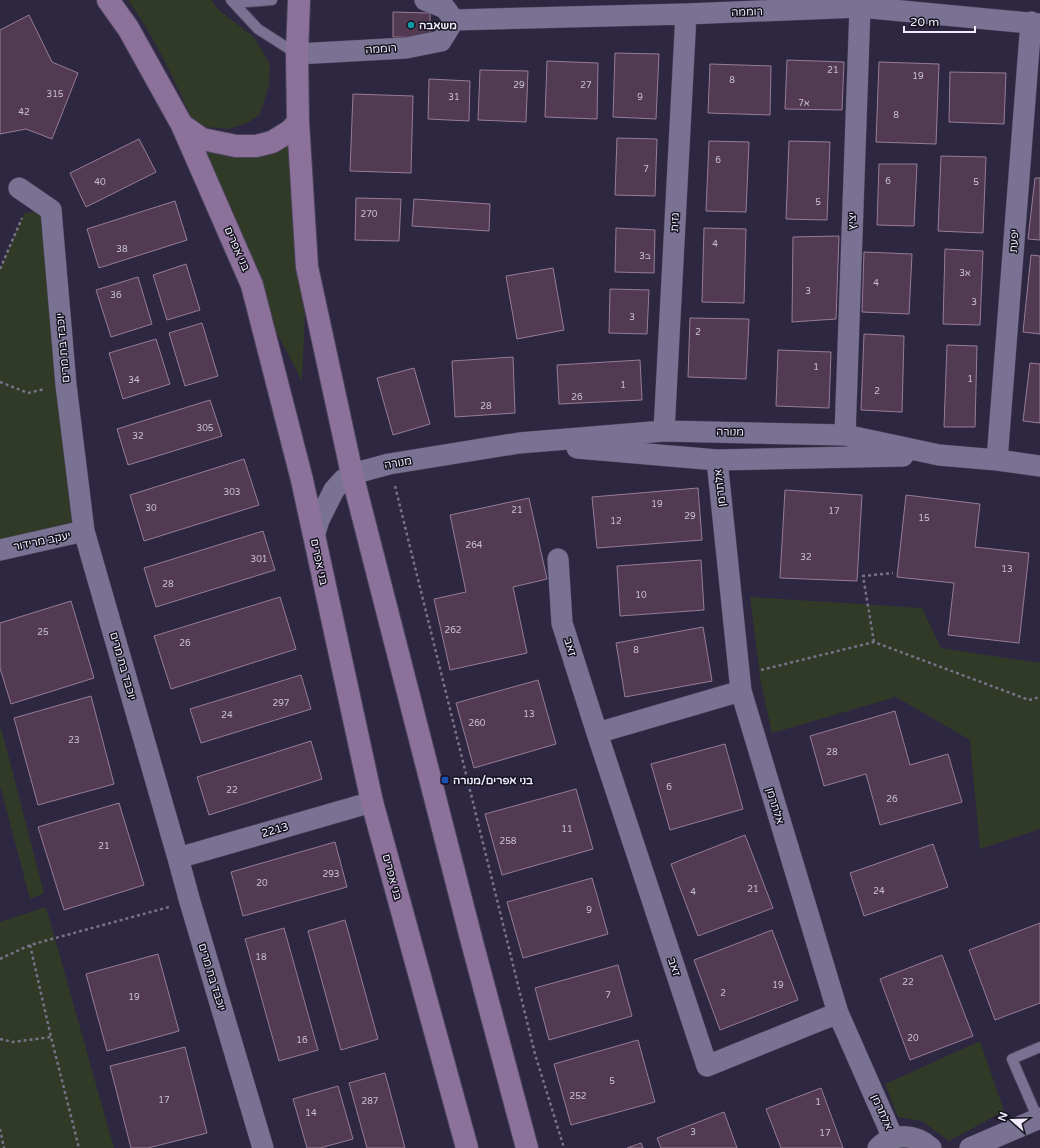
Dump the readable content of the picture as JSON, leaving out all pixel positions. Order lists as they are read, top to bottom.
{
  "streets": {
    "main road": ["בני אפרים"],
    "street": [
      "רוממה",
      "יציץ",
      "גזית",
      "יפעת",
      "יוכבד בת מרים",
      "מנורה",
      "אלתרמן",
      "יעקב מרידור",
      "זאב",
      "2213"
    ]
  },
  "crossings": [
    ["רוממה", "יציץ"],
    ["רוממה", "גזית"],
    ["רוממה", "יפעת"],
    ["יציץ", "מנורה"],
    ["גזית", "מנורה"],
    ["יפעת", "מנורה"],
    ["בני אפרים", "מנורה"],
    ["בני אפרים", "2213"],
    ["יוכבד בת מרים", "יעקב מרידור"],
    ["יוכבד בת מרים", "2213"],
    ["מנורה", "אלתרמן"],
    ["אלתרמן", "זאב"]
  ],
  "places": {
    "other": ["משאבה"],
    "transit": ["בני אפרים/מנורה"]
  },
  "house_numbers": [
    "21",
    "19",
    "8",
    "29",
    "27",
    "315",
    "31",
    "9",
    "7א",
    "42",
    "8",
    "6",
    "7",
    "6",
    "40",
    "5",
    "5",
    "270",
    "4",
    "38",
    "3ב",
    "3א",
    "4",
    "3",
    "36",
    "3",
    "3",
    "2",
    "1",
    "1",
    "34",
    "1",
    "2",
    "26",
    "28",
    "305",
    "32",
    "303",
    "19",
    "30",
    "21",
    "17",
    "29",
    "15",
    "12",
    "264",
    "32",
    "301",
    "13",
    "28",
    "10",
    "262",
    "25",
    "26",
    "8",
    "297",
    "13",
    "24",
    "260",
    "23",
    "28",
    "6",
    "22",
    "26",
    "11",
    "258",
    "21",
    "293",
    "20",
    "21",
    "24",
    "4",
    "9",
    "18",
    "22",
    "19",
    "2",
    "7",
    "19",
    "20",
    "16",
    "5",
    "252",
    "17",
    "287",
    "1",
    "14",
    "3",
    "17"
  ],
  "scale_bar": "20 m",
  "north": "left"
}
